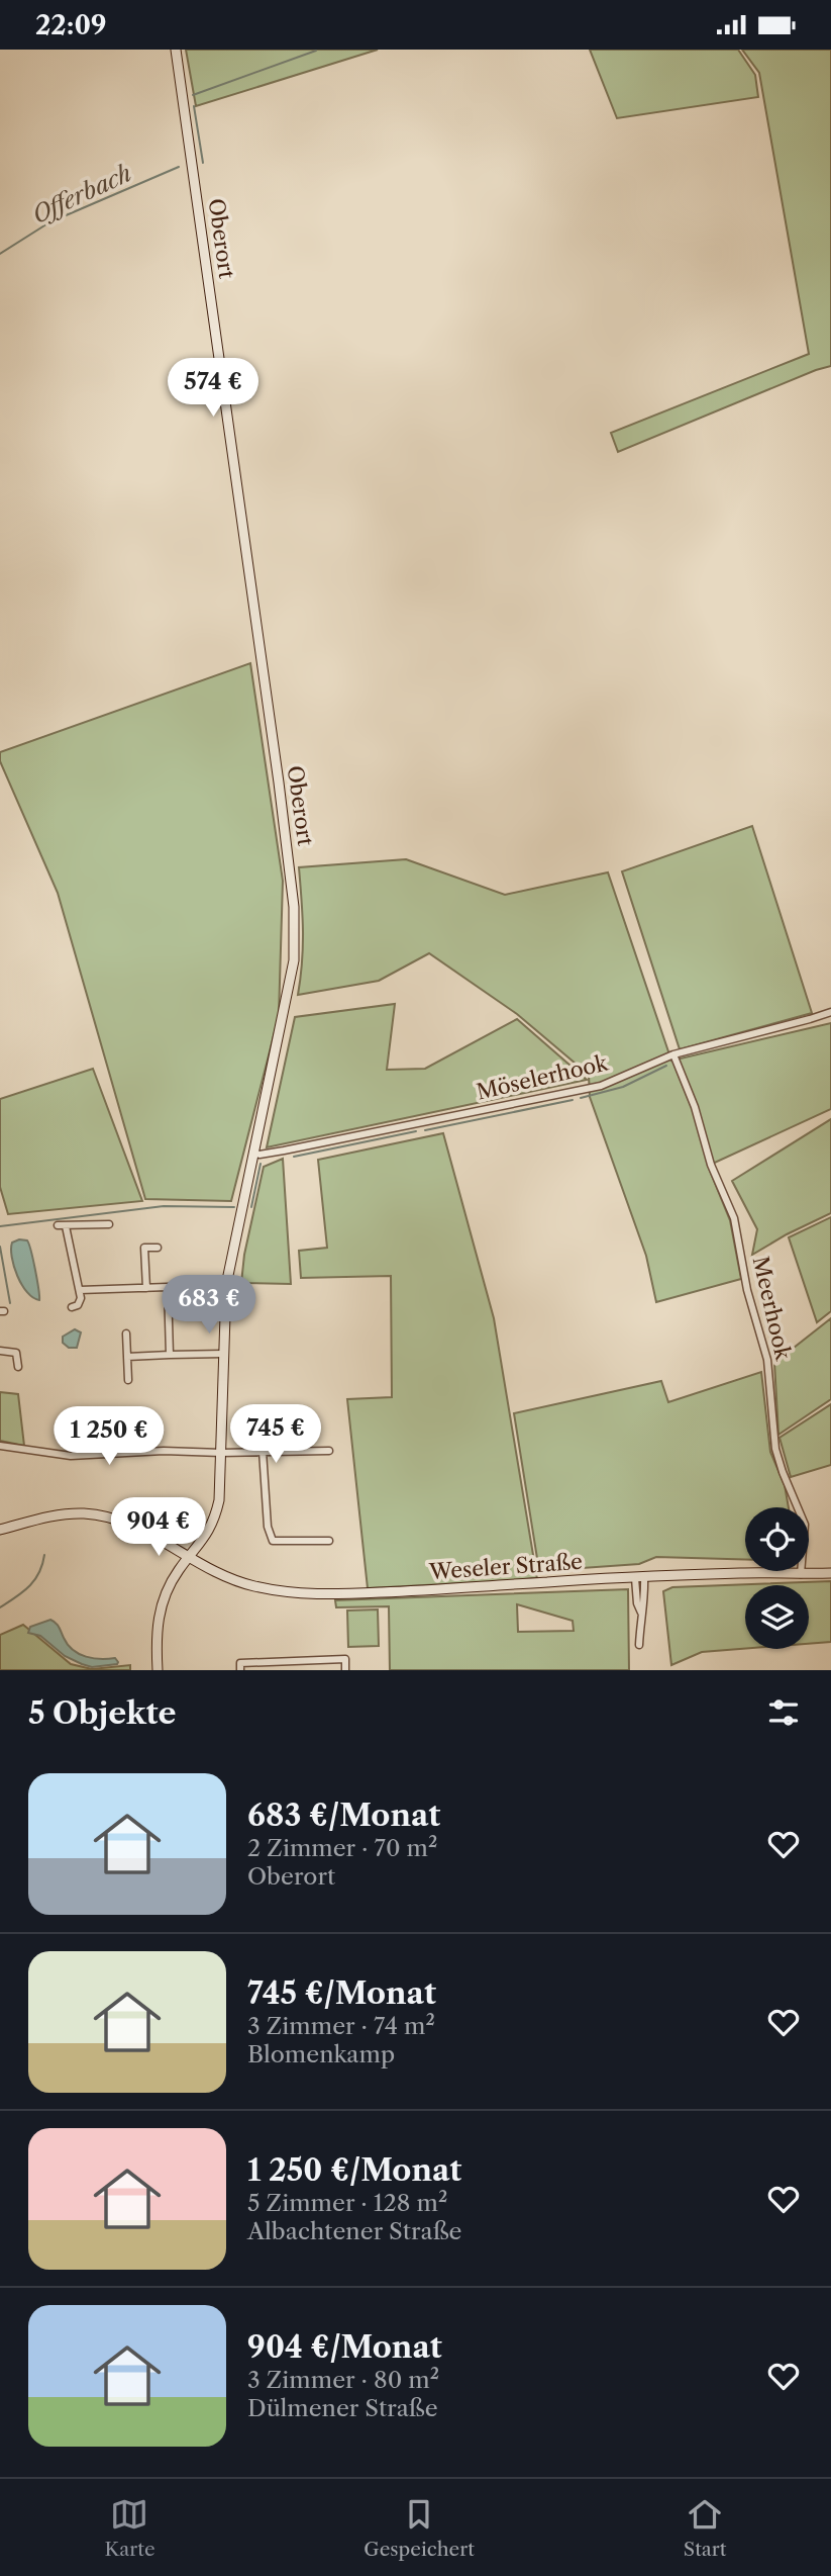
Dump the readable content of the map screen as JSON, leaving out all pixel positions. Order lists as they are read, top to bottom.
{
  "streets": {
    "main road": ["Oberort", "Weseler Straße"],
    "street": ["Möselerhook", "Meerhook"]
  },
  "crossings": [
    ["Oberort", "Möselerhook"],
    ["Oberort", "Weseler Straße"],
    ["Möselerhook", "Meerhook"],
    ["Meerhook", "Weseler Straße"]
  ],
  "water": ["Offerbach"],
  "page": {
    "status": "22:09",
    "price": [
      "574 €",
      "683 €",
      "745 €",
      "1 250 €",
      "904 €"
    ],
    "heading": "5 Objekte",
    "list": [
      {
        "name": "683 €/Monat",
        "note": "2 Zimmer · 70 m² · Oberort"
      },
      {
        "name": "745 €/Monat",
        "note": "3 Zimmer · 74 m² · Blomenkamp"
      },
      {
        "name": "1 250 €/Monat",
        "note": "5 Zimmer · 128 m² · Albachtener Straße"
      },
      {
        "name": "904 €/Monat",
        "note": "3 Zimmer · 80 m² · Dülmener Straße"
      }
    ],
    "tabs": ["Karte", "Gespeichert", "Start"]
  }
}
